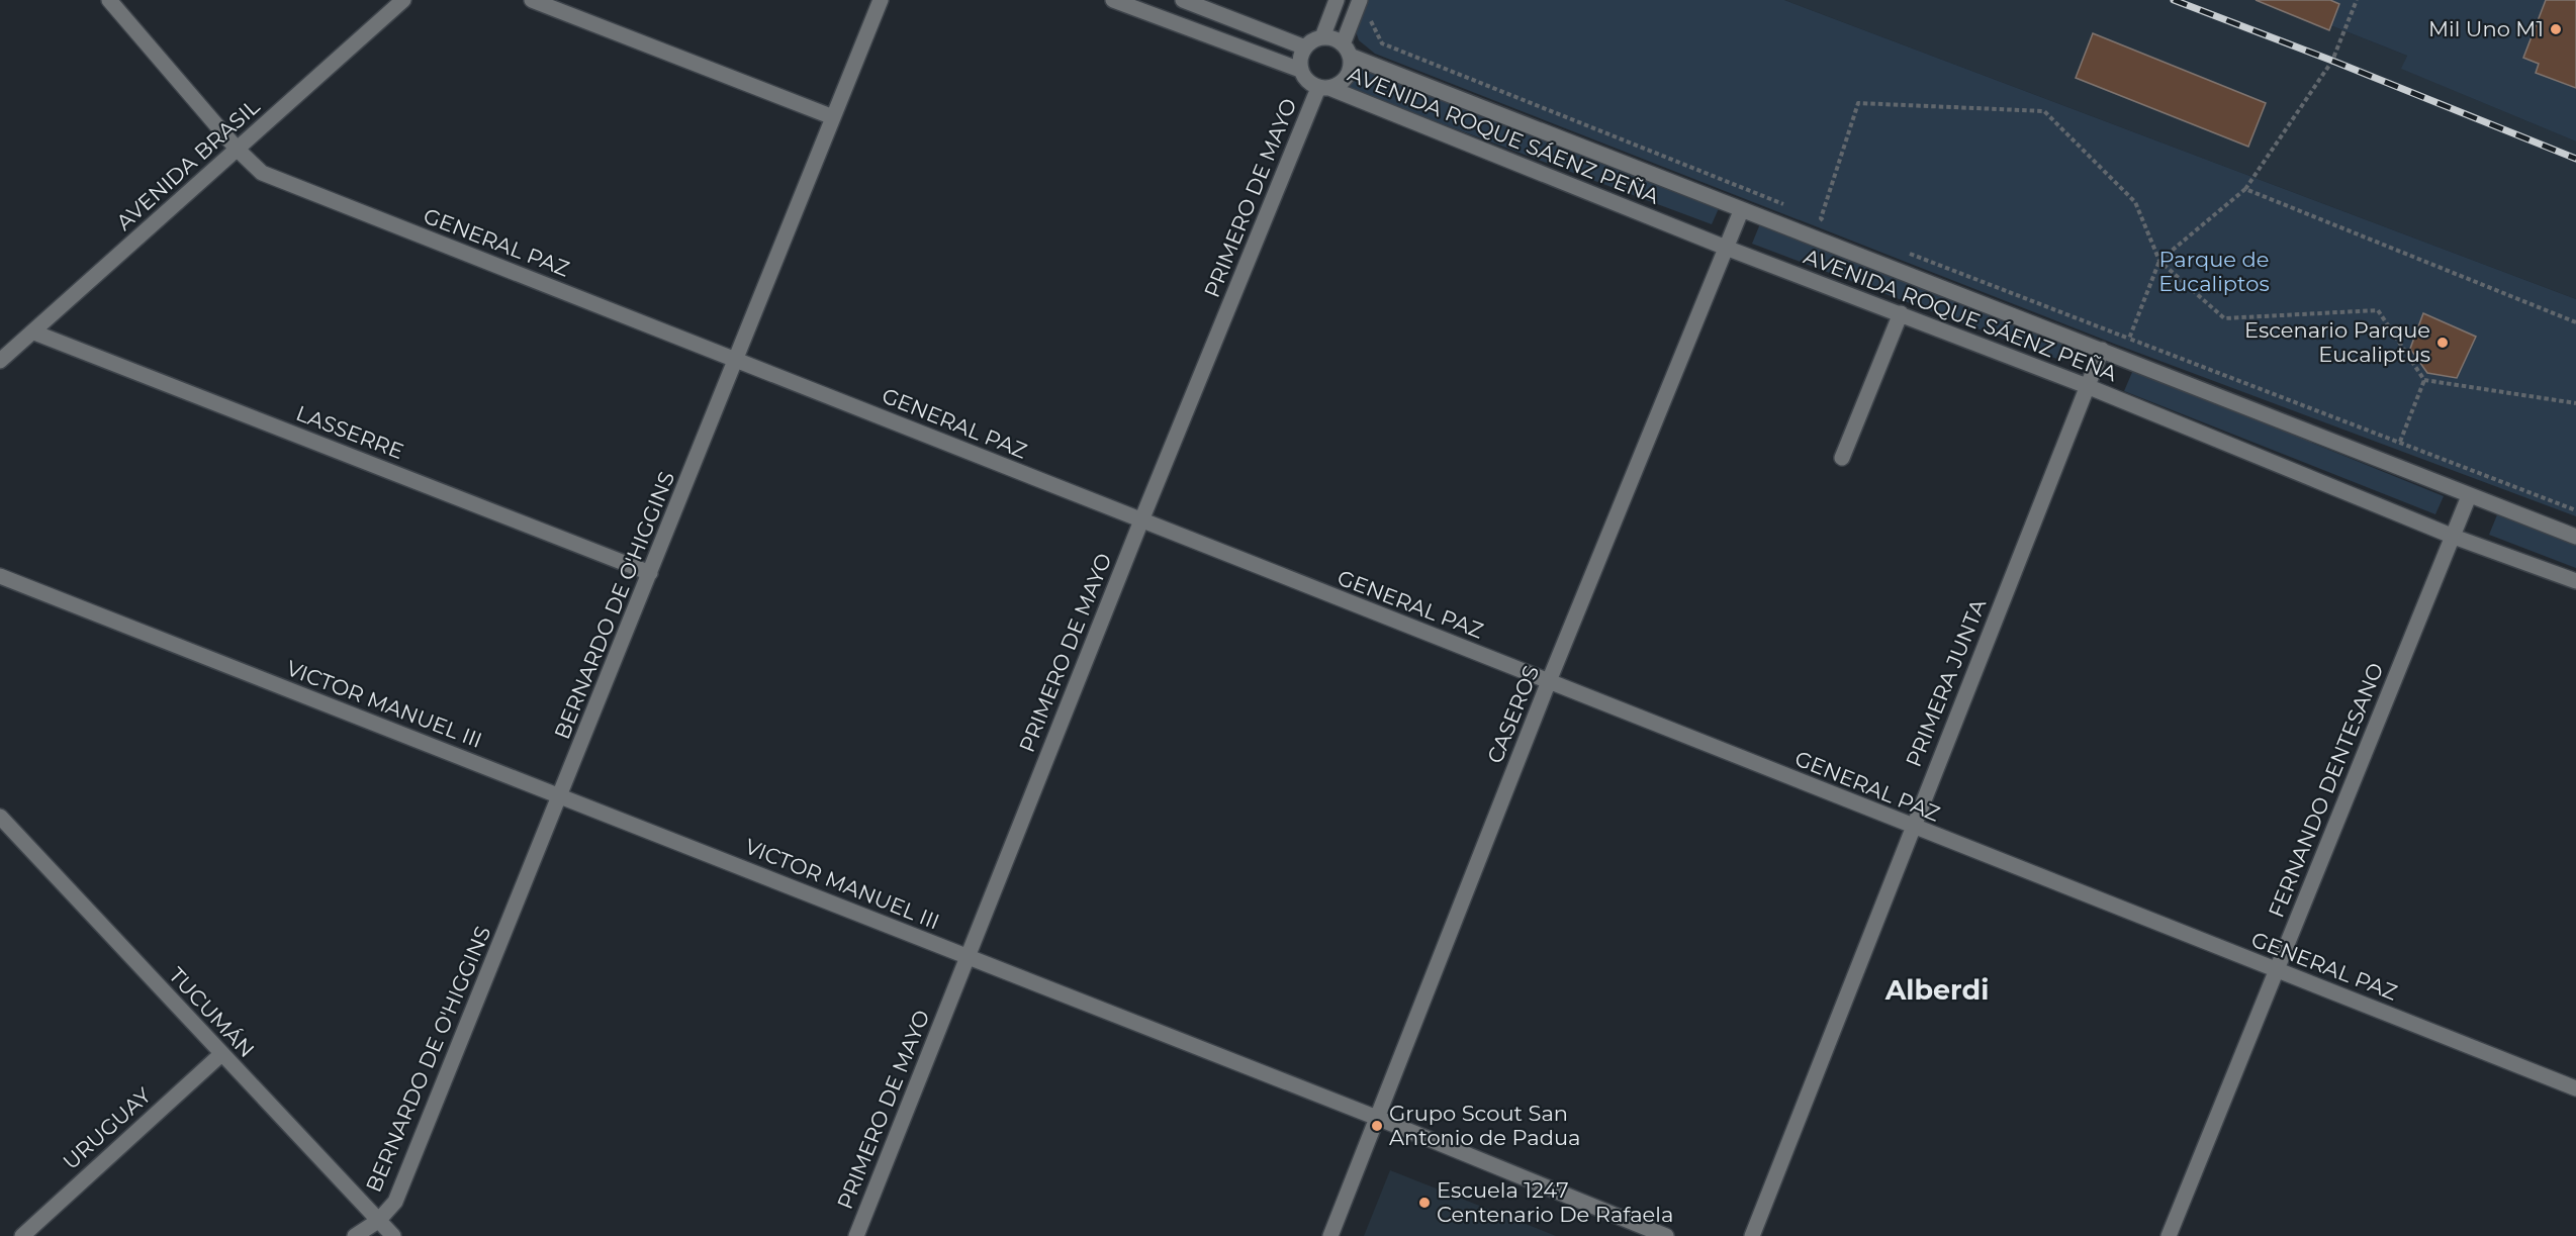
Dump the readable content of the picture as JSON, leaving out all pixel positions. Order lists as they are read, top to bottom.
{
  "streets": {
    "street": [
      "AVENIDA ROQUE SÁENZ PEÑA",
      "AVENIDA BRASIL",
      "PRIMERO DE MAYO",
      "GENERAL PAZ",
      "LASSERRE",
      "BERNARDO DE O'HIGGINS",
      "PRIMERA JUNTA",
      "VICTOR MANUEL III",
      "CASEROS",
      "FERNANDO DENTESANO",
      "TUCUMÁN",
      "URUGUAY"
    ]
  },
  "crossings": [
    ["AVENIDA ROQUE SÁENZ PEÑA", "PRIMERO DE MAYO"],
    ["AVENIDA ROQUE SÁENZ PEÑA", "PRIMERA JUNTA"],
    ["AVENIDA ROQUE SÁENZ PEÑA", "CASEROS"],
    ["AVENIDA ROQUE SÁENZ PEÑA", "FERNANDO DENTESANO"],
    ["AVENIDA BRASIL", "GENERAL PAZ"],
    ["AVENIDA BRASIL", "LASSERRE"],
    ["PRIMERO DE MAYO", "GENERAL PAZ"],
    ["PRIMERO DE MAYO", "VICTOR MANUEL III"],
    ["GENERAL PAZ", "BERNARDO DE O'HIGGINS"],
    ["GENERAL PAZ", "PRIMERA JUNTA"],
    ["GENERAL PAZ", "CASEROS"],
    ["GENERAL PAZ", "FERNANDO DENTESANO"],
    ["LASSERRE", "BERNARDO DE O'HIGGINS"],
    ["BERNARDO DE O'HIGGINS", "VICTOR MANUEL III"],
    ["BERNARDO DE O'HIGGINS", "TUCUMÁN"],
    ["VICTOR MANUEL III", "CASEROS"],
    ["TUCUMÁN", "URUGUAY"]
  ],
  "districts": ["Alberdi"],
  "parks": ["Parque de Eucaliptos"],
  "places": [
    "Mil Uno M1",
    "Escenario Parque Eucaliptus",
    "Grupo Scout San Antonio de Padua",
    "Escuela 1247 Centenario De Rafaela"
  ]
}
